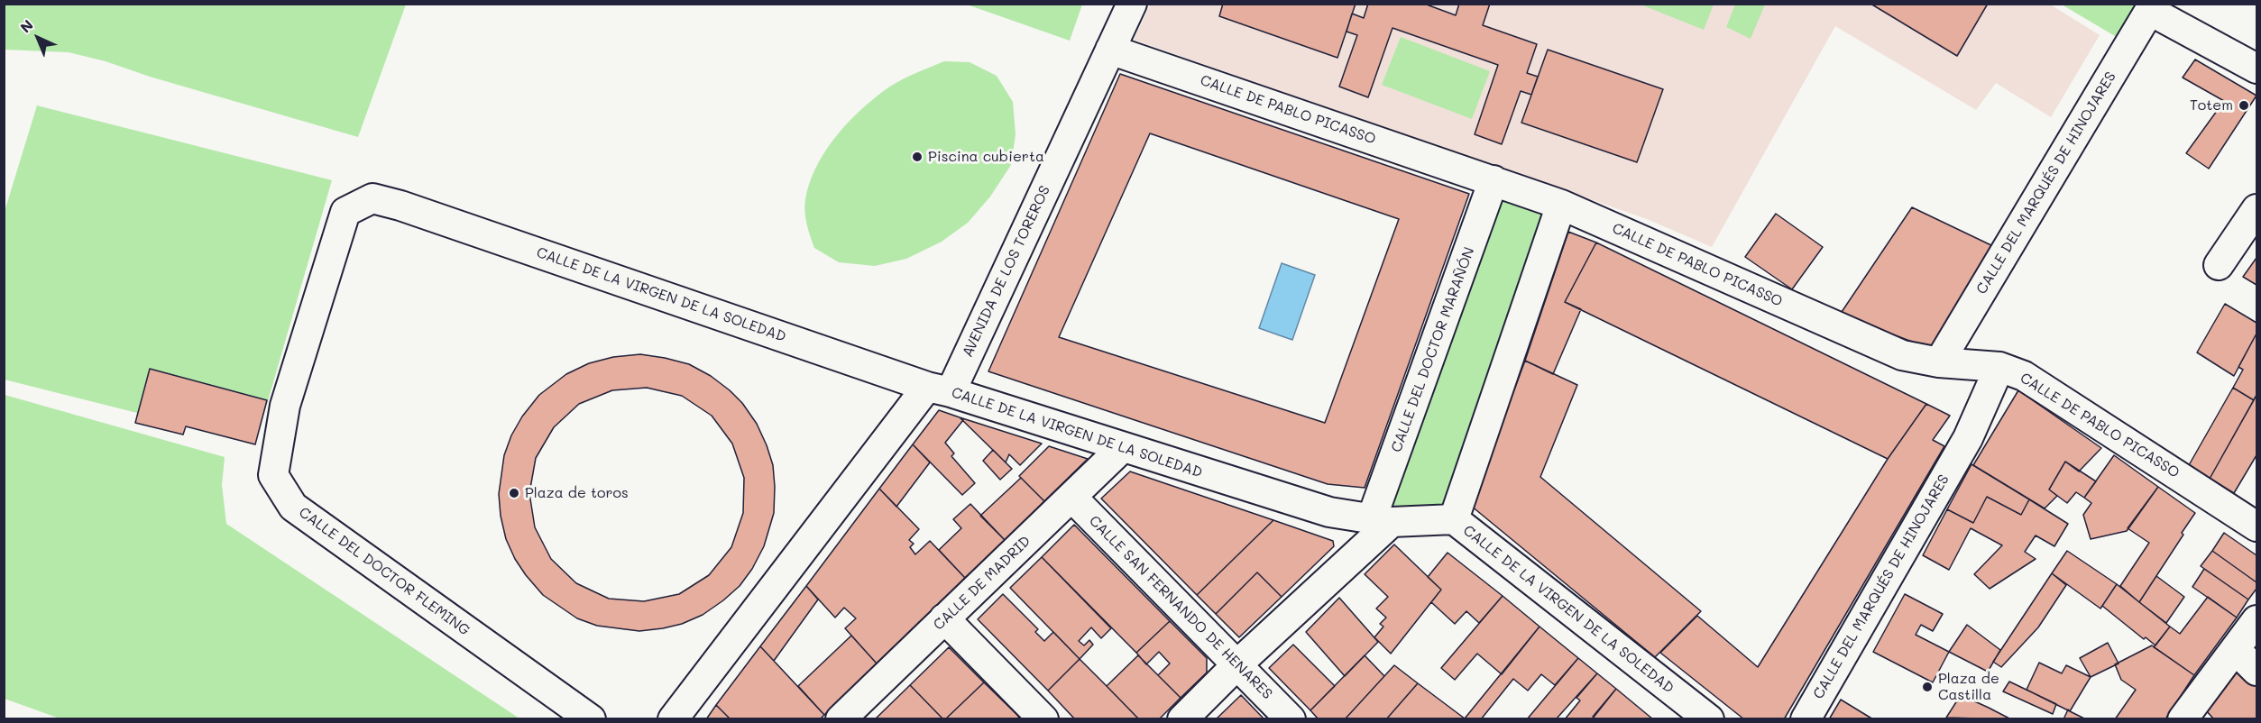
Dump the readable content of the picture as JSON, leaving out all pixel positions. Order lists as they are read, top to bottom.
{
  "streets": {
    "street": [
      "CALLE DE PABLO PICASSO",
      "CALLE DEL MARQUÉS DE HINOJARES",
      "AVENIDA DE LOS TOREROS",
      "CALLE DE LA VIRGEN DE LA SOLEDAD",
      "CALLE DEL DOCTOR MARAÑÓN",
      "CALLE DEL DOCTOR FLEMING",
      "CALLE DE MADRID",
      "CALLE SAN FERNANDO DE HENARES"
    ]
  },
  "crossings": [
    ["CALLE DE PABLO PICASSO", "CALLE DEL MARQUÉS DE HINOJARES"],
    ["CALLE DE PABLO PICASSO", "AVENIDA DE LOS TOREROS"],
    ["CALLE DE PABLO PICASSO", "CALLE DEL DOCTOR MARAÑÓN"],
    ["AVENIDA DE LOS TOREROS", "CALLE DE LA VIRGEN DE LA SOLEDAD"],
    ["CALLE DE LA VIRGEN DE LA SOLEDAD", "CALLE DEL DOCTOR MARAÑÓN"],
    ["CALLE DE LA VIRGEN DE LA SOLEDAD", "CALLE DEL DOCTOR FLEMING"],
    ["CALLE DE LA VIRGEN DE LA SOLEDAD", "CALLE DE MADRID"],
    ["CALLE DEL DOCTOR MARAÑÓN", "CALLE SAN FERNANDO DE HENARES"],
    ["CALLE DE MADRID", "CALLE SAN FERNANDO DE HENARES"]
  ],
  "places": [
    "Totem",
    "Piscina cubierta",
    "Plaza de toros",
    "Plaza de Castilla"
  ],
  "north": "top left"
}
